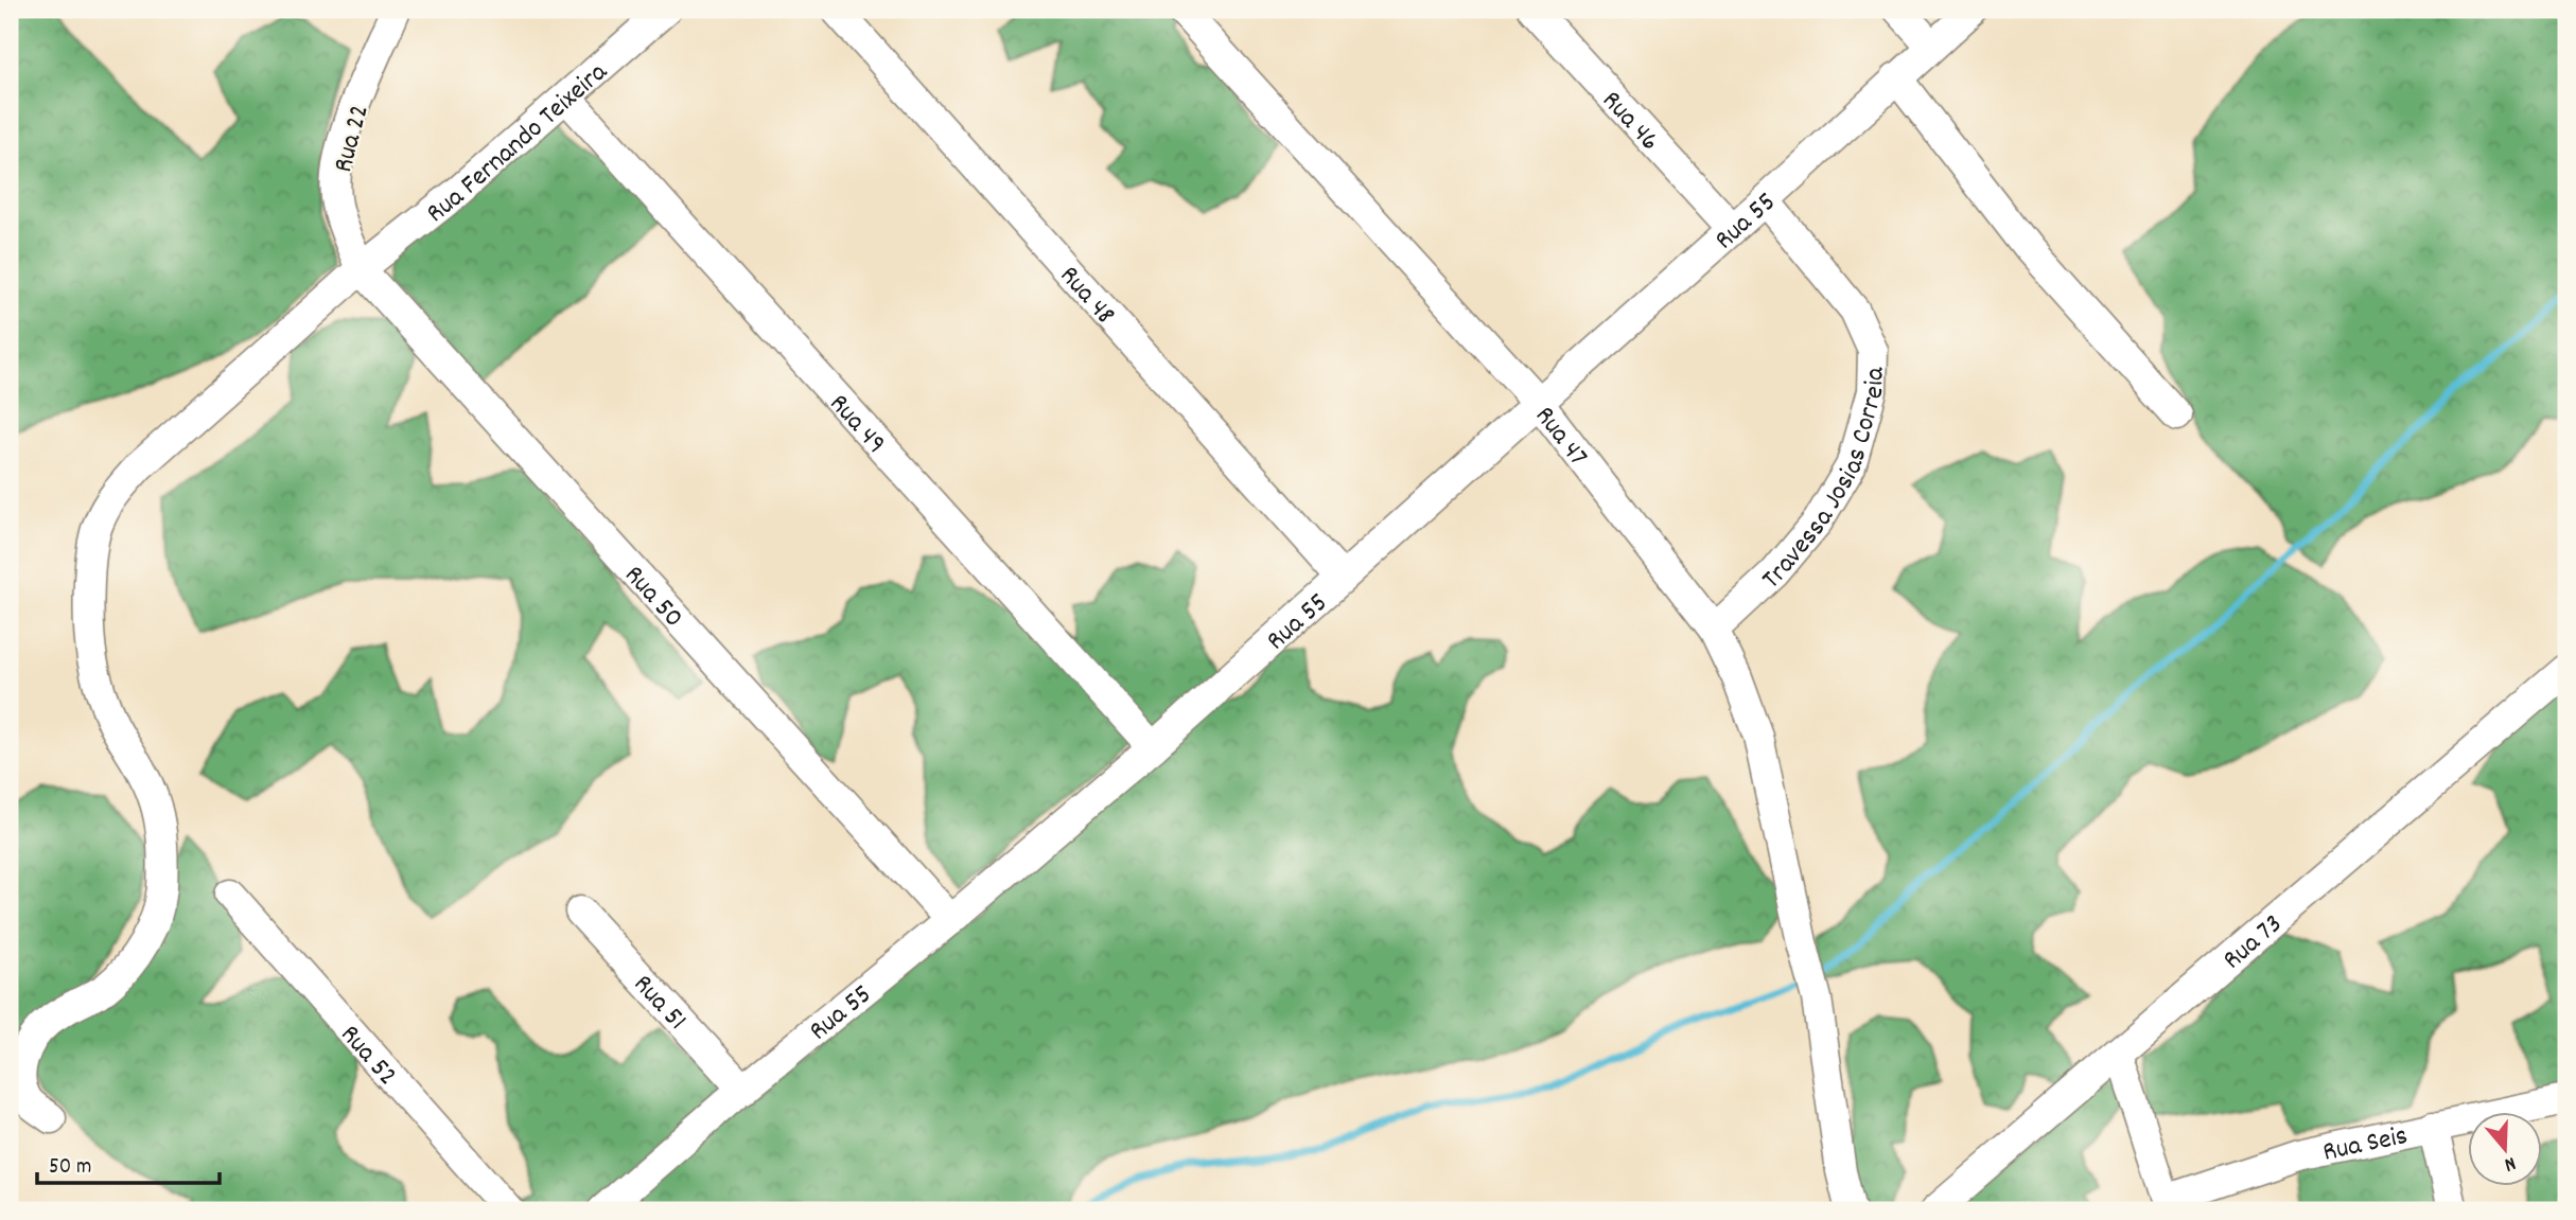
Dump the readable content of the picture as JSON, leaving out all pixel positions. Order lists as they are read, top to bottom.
{
  "streets": {
    "street": [
      "Rua 46",
      "Rua 22",
      "Rua Fernando Teixeira",
      "Rua 55",
      "Rua 48",
      "Rua 49",
      "Rua 47",
      "Travessa Josias Correia",
      "Rua 50",
      "Rua 73",
      "Rua 51",
      "Rua 52",
      "Rua Seis"
    ]
  },
  "crossings": [
    ["Rua 46", "Rua 55"],
    ["Rua 22", "Rua Fernando Teixeira"],
    ["Rua 22", "Rua 50"],
    ["Rua Fernando Teixeira", "Rua 49"],
    ["Rua Fernando Teixeira", "Rua 50"],
    ["Rua 55", "Rua 48"],
    ["Rua 55", "Rua 49"],
    ["Rua 55", "Rua 47"],
    ["Rua 55", "Travessa Josias Correia"],
    ["Rua 55", "Rua 50"],
    ["Rua 55", "Rua 51"],
    ["Rua 47", "Travessa Josias Correia"]
  ],
  "scale_bar": "50 m",
  "north": "bottom"
}
